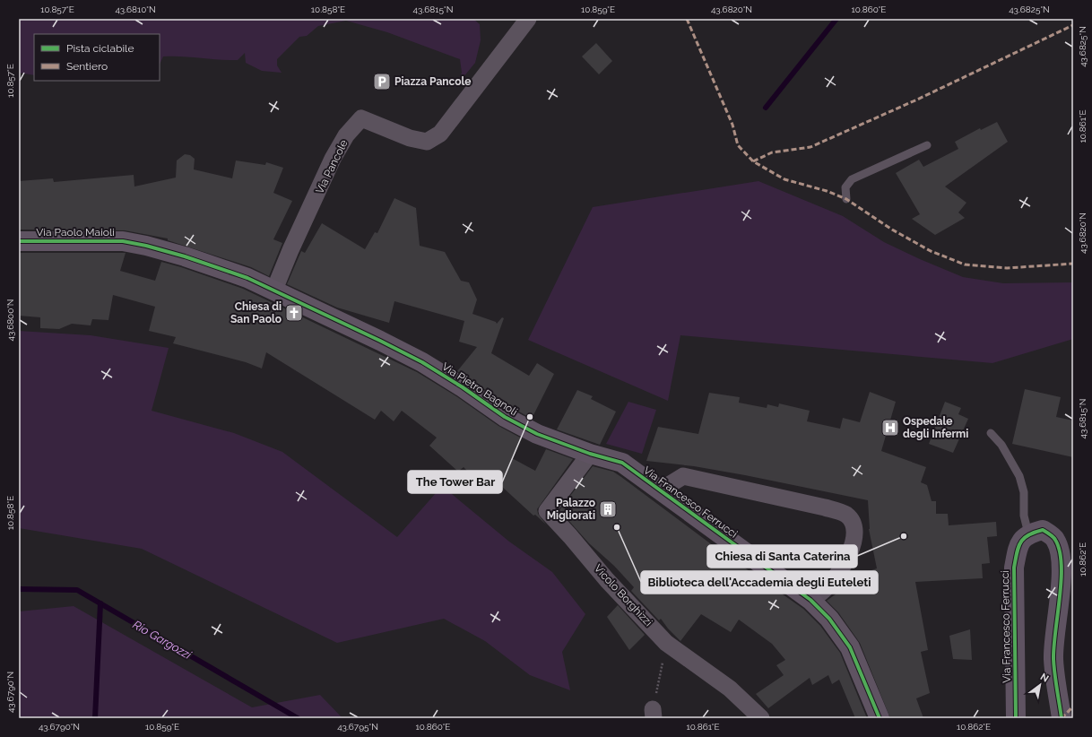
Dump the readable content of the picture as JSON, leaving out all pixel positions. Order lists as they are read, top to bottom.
{
  "streets": {
    "street": [
      "Via Pancole",
      "Via Paolo Maioli",
      "Via Pietro Bagnoli",
      "Via Francesco Ferrucci",
      "Vicolo Borghizzi"
    ]
  },
  "crossings": [
    ["Via Pancole", "Via Paolo Maioli"],
    ["Via Pancole", "Via Pietro Bagnoli"],
    ["Via Paolo Maioli", "Via Pietro Bagnoli"],
    ["Via Pietro Bagnoli", "Via Francesco Ferrucci"],
    ["Via Pietro Bagnoli", "Vicolo Borghizzi"]
  ],
  "water": ["Rio Gargozzi"],
  "places": {
    "parking": ["Piazza Pancole"],
    "church": ["Chiesa di San Paolo"],
    "other": ["The Tower Bar", "Biblioteca dell'Accademia degli Euteleti", "Chiesa di Santa Caterina"],
    "hospital": ["Ospedale degli Infermi"],
    "building": ["Palazzo Migliorati"]
  },
  "legend": ["Pista ciclabile", "Sentiero"],
  "north": "top right",
  "coordinates": [
    "10.857°E",
    "43.6810°N",
    "10.858°E",
    "43.6815°N",
    "10.859°E",
    "43.6820°N",
    "10.860°E",
    "43.6825°N",
    "10.861°E",
    "43.6800°N",
    "10.862°E",
    "43.6790°N",
    "43.6795°N"
  ]
}
